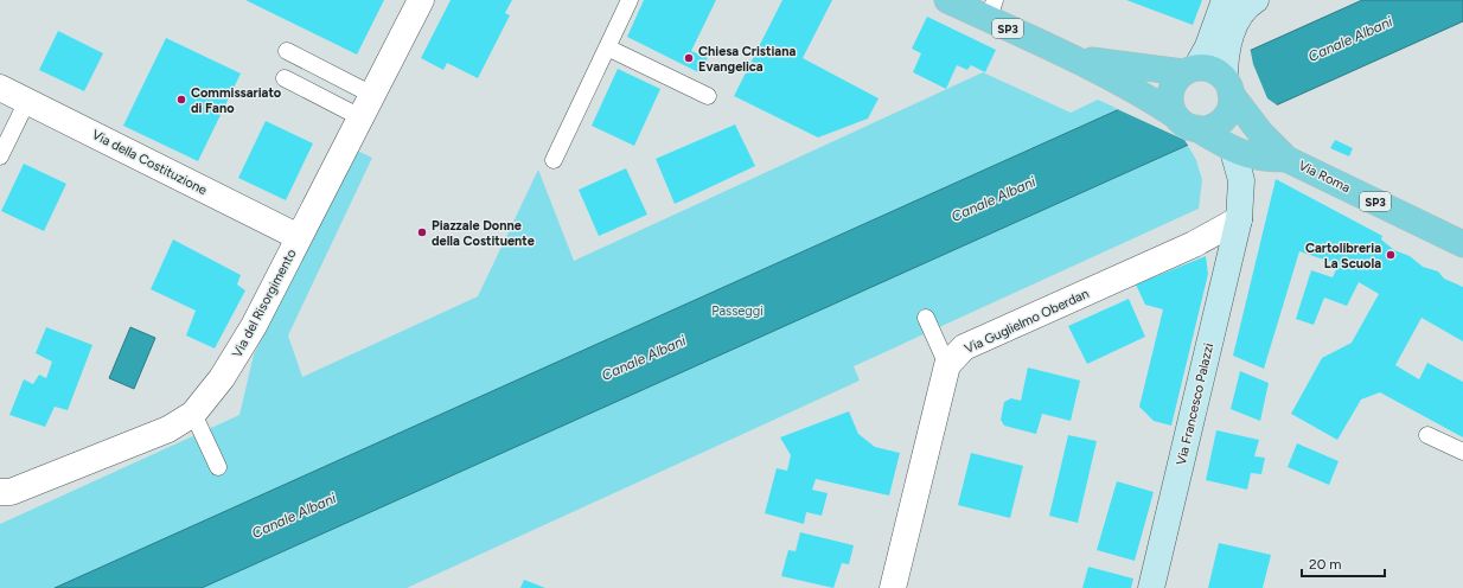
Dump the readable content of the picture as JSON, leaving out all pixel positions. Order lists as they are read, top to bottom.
{
  "streets": {
    "main road": ["SP3", "Via Roma"],
    "street": [
      "Via della Costituzione",
      "Via del Risorgimento",
      "Via Guglielmo Oberdan",
      "Via Francesco Palazzi"
    ]
  },
  "crossings": [
    ["Via della Costituzione", "Via del Risorgimento"],
    ["Via Roma", "Via Francesco Palazzi"],
    ["Via Guglielmo Oberdan", "Via Francesco Palazzi"]
  ],
  "water": ["Canale Albani"],
  "parks": ["Passeggi"],
  "places": [
    "Chiesa Cristiana Evangelica",
    "Commissariato di Fano",
    "Piazzale Donne della Costituente",
    "Cartolibreria La Scuola"
  ],
  "scale_bar": "20 m"
}
